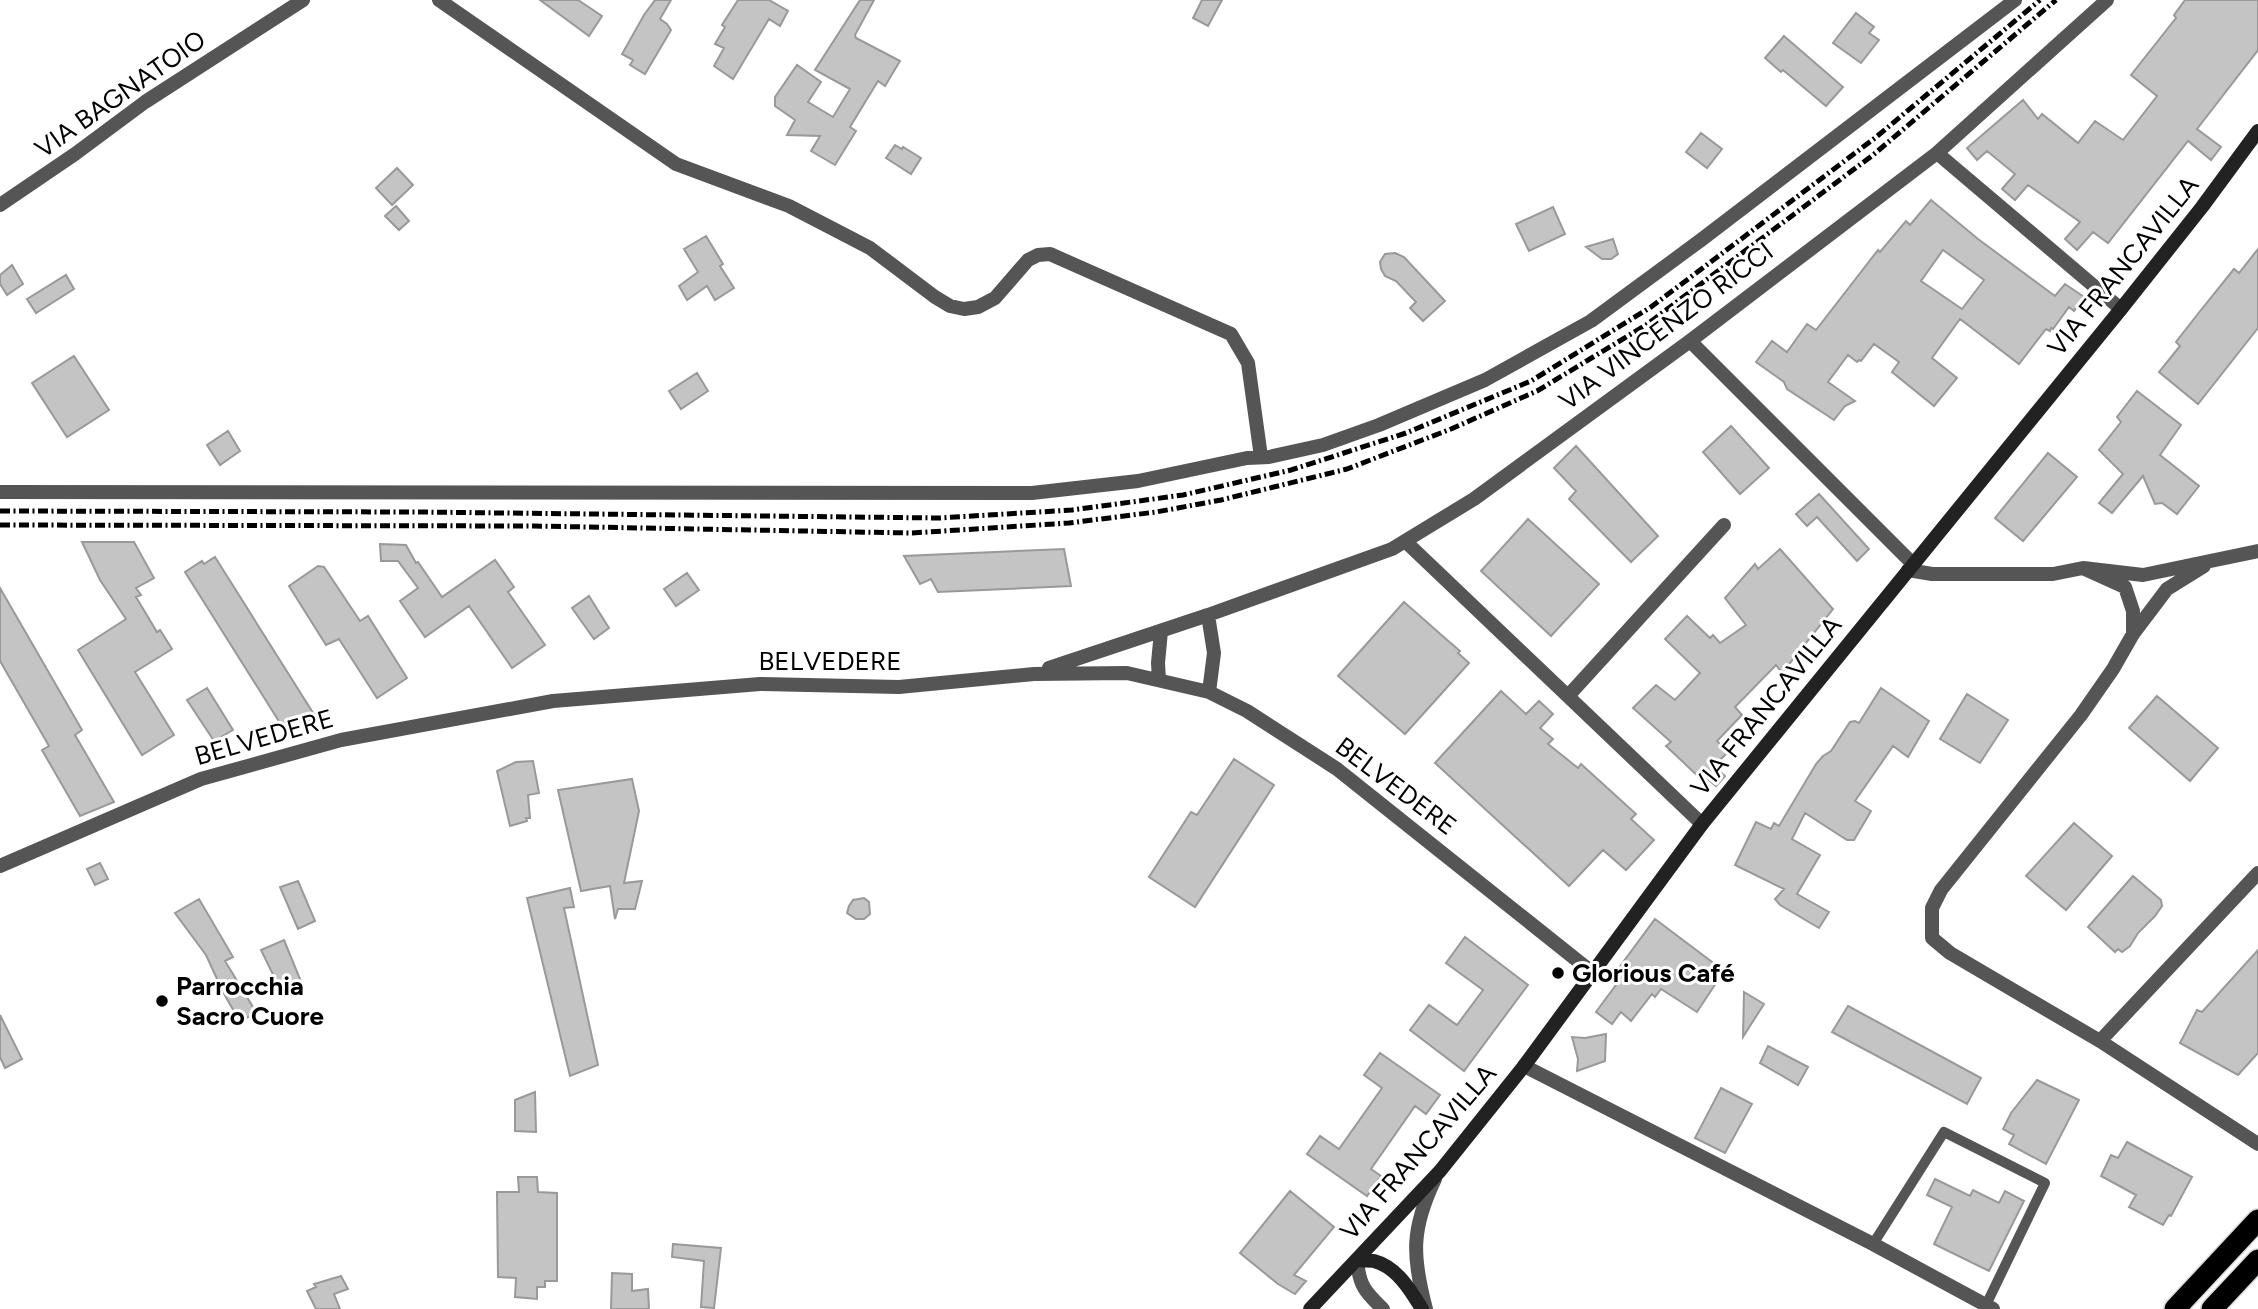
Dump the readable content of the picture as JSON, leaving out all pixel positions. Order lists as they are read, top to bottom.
{
  "streets": {
    "street": [
      "VIA BAGNATOIO",
      "VIA FRANCAVILLA",
      "VIA VINCENZO RICCI",
      "BELVEDERE"
    ]
  },
  "crossings": [
    ["VIA FRANCAVILLA", "BELVEDERE"],
    ["VIA VINCENZO RICCI", "BELVEDERE"]
  ],
  "places": ["Glorious Café", "Parrocchia Sacro Cuore"]
}
